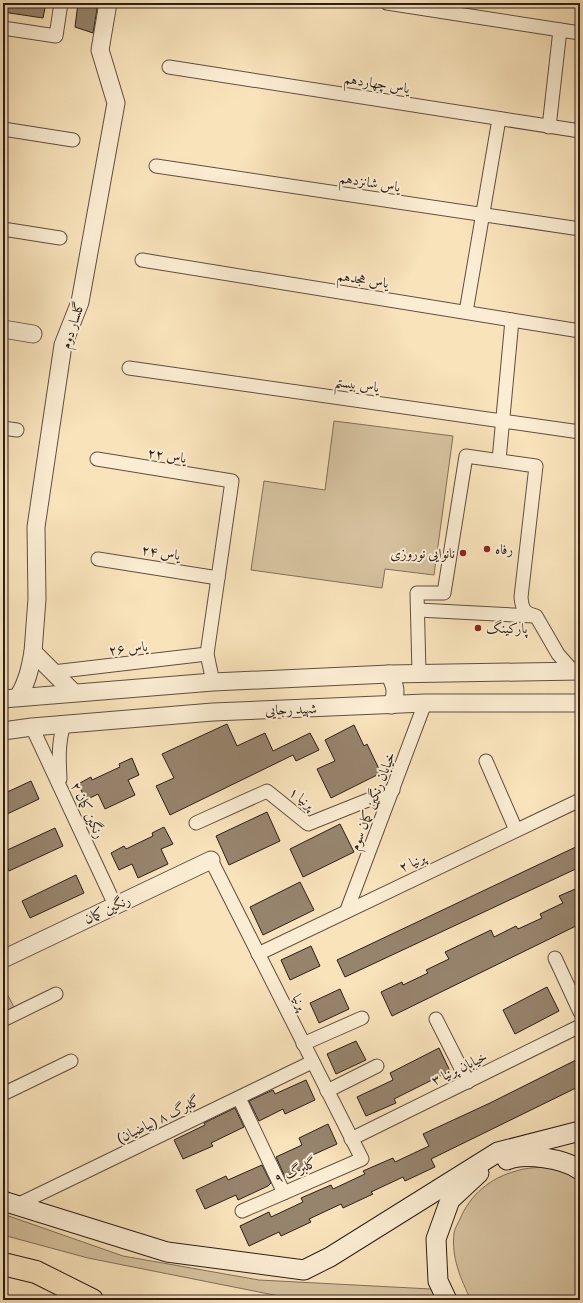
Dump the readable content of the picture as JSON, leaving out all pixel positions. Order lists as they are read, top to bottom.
{
  "streets": {
    "street": [
      "یاس چهاردهم",
      "یاس شانزدهم",
      "یاس هجدهم",
      "گلسار دوم",
      "یاس بیستم",
      "یاس ۲۲",
      "یاس ۲۴",
      "یاس ۲۶",
      "شهید رجایی",
      "پرنیا ۱",
      "خیابان رنگین کمان سوم",
      "رنگین کمان ۲",
      "پرنیا ۲",
      "رنگین کمان",
      "پرنیا",
      "خیابان پرنیا ۳",
      "گلبرگ ۸ (بیاضیان)",
      "گلبرگ ۹"
    ]
  },
  "crossings": [
    ["یاس ۲۲", "یاس ۲۴"],
    ["شهید رجایی", "خیابان رنگین کمان سوم"],
    ["شهید رجایی", "رنگین کمان ۲"],
    ["پرنیا ۱", "خیابان رنگین کمان سوم"],
    ["خیابان رنگین کمان سوم", "پرنیا ۲"],
    ["رنگین کمان ۲", "رنگین کمان"],
    ["پرنیا ۲", "پرنیا"],
    ["رنگین کمان", "پرنیا"],
    ["پرنیا", "خیابان پرنیا ۳"],
    ["پرنیا", "گلبرگ ۸ (بیاضیان)"],
    ["پرنیا", "گلبرگ ۹"]
  ],
  "places": ["رفاه", "نانوایی نوروزی", "پارکینگ"]
}
